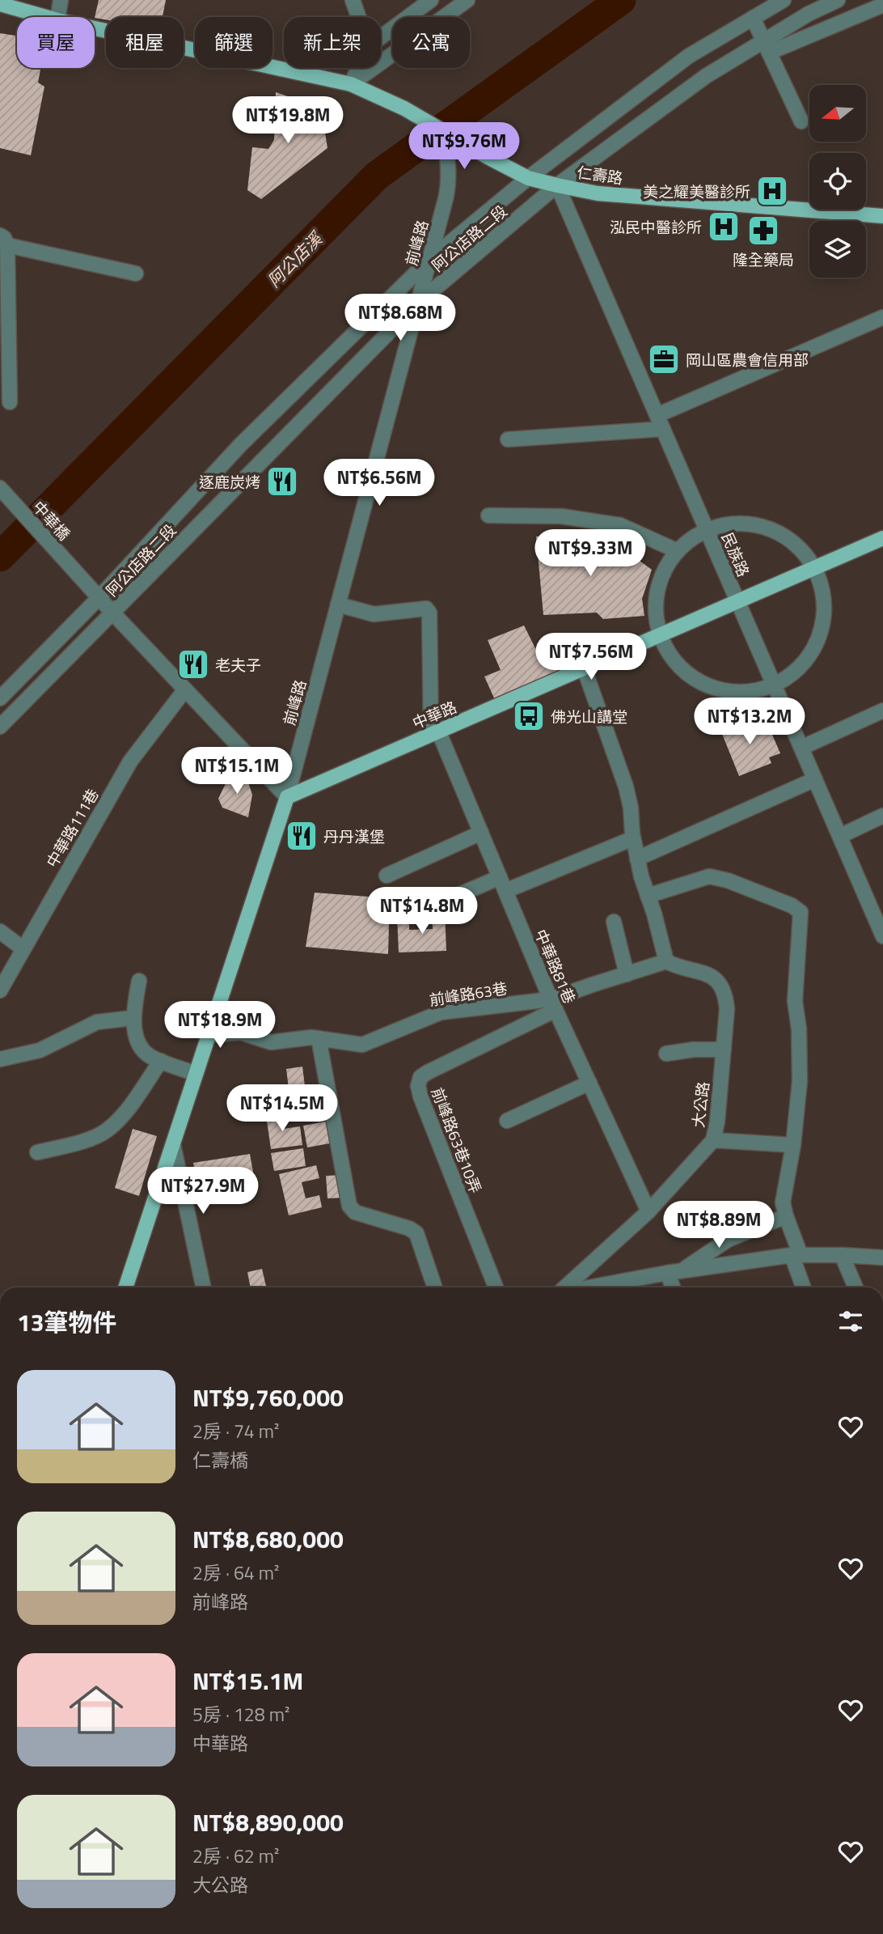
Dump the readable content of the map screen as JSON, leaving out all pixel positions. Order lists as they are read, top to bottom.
{
  "streets": {
    "main road": ["仁壽路", "前峰路", "中華路"],
    "street": [
      "阿公店路二段",
      "中華橋",
      "民族路",
      "中華路111巷",
      "中華路81巷",
      "前峰路63巷",
      "大公路",
      "前峰路63巷10弄"
    ]
  },
  "crossings": [
    ["仁壽路", "阿公店路二段"],
    ["仁壽路", "前峰路"],
    ["仁壽路", "民族路"],
    ["阿公店路二段", "前峰路"],
    ["阿公店路二段", "中華橋"],
    ["阿公店路二段", "民族路"],
    ["前峰路", "中華路"],
    ["前峰路", "前峰路63巷"],
    ["民族路", "中華路"],
    ["中華路", "中華路81巷"],
    ["中華路81巷", "前峰路63巷"],
    ["中華路81巷", "大公路"],
    ["中華路81巷", "前峰路63巷10弄"],
    ["前峰路63巷", "大公路"],
    ["前峰路63巷", "前峰路63巷10弄"]
  ],
  "water": ["阿公店溪"],
  "places": {
    "hospital": ["美之耀美醫診所", "泓民中醫診所"],
    "pharmacy": ["隆全藥局"],
    "office": ["岡山區農會信用部"],
    "restaurant": ["逐鹿炭烤", "老夫子", "丹丹漢堡"],
    "bus stop": ["佛光山講堂"]
  },
  "north": "left",
  "page": {
    "chip": [
      "買屋",
      "租屋",
      "篩選",
      "新上架",
      "公寓"
    ],
    "price": [
      "NT$19.8M",
      "NT$9.76M",
      "NT$8.68M",
      "NT$6.56M",
      "NT$9.33M",
      "NT$7.56M",
      "NT$13.2M",
      "NT$15.1M",
      "NT$14.8M",
      "NT$18.9M",
      "NT$14.5M",
      "NT$27.9M",
      "NT$8.89M"
    ],
    "heading": "13筆物件",
    "list": [
      {
        "name": "NT$9,760,000",
        "note": "2房 · 74 m² · 仁壽橋"
      },
      {
        "name": "NT$8,680,000",
        "note": "2房 · 64 m² · 前峰路"
      },
      {
        "name": "NT$15.1M",
        "note": "5房 · 128 m² · 中華路"
      },
      {
        "name": "NT$8,890,000",
        "note": "2房 · 62 m² · 大公路"
      }
    ]
  }
}
